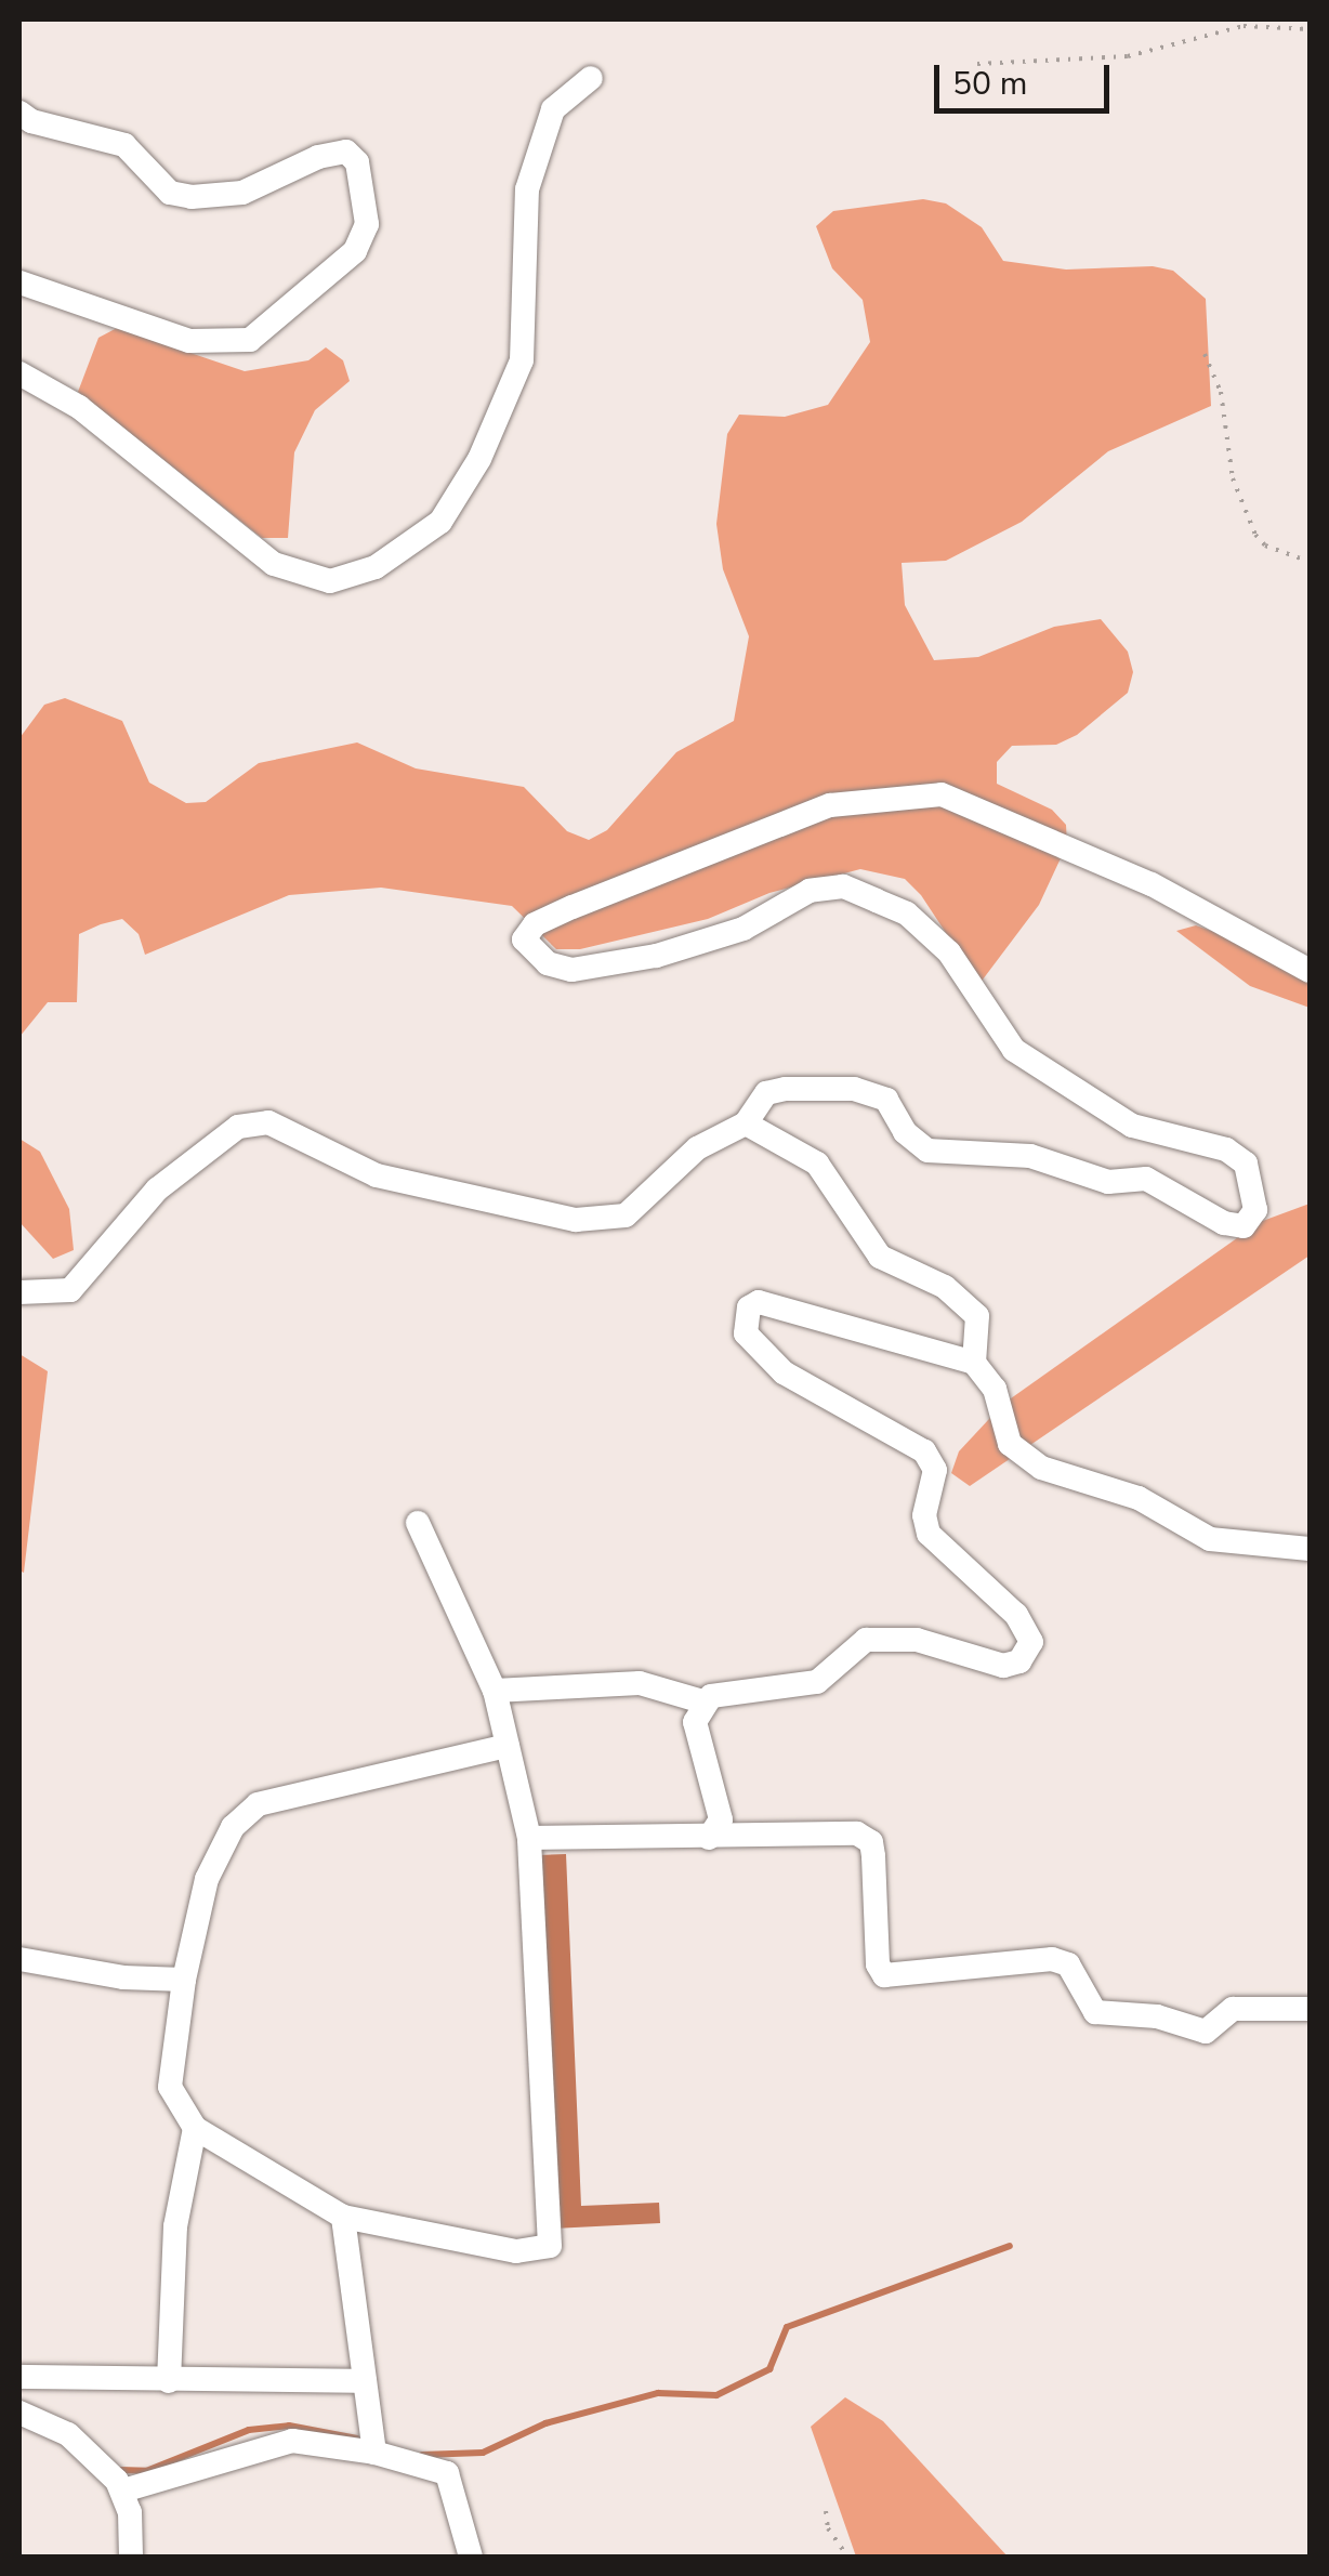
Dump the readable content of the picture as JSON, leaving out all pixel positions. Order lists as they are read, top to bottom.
{
  "scale_bar": "50 m"
}
